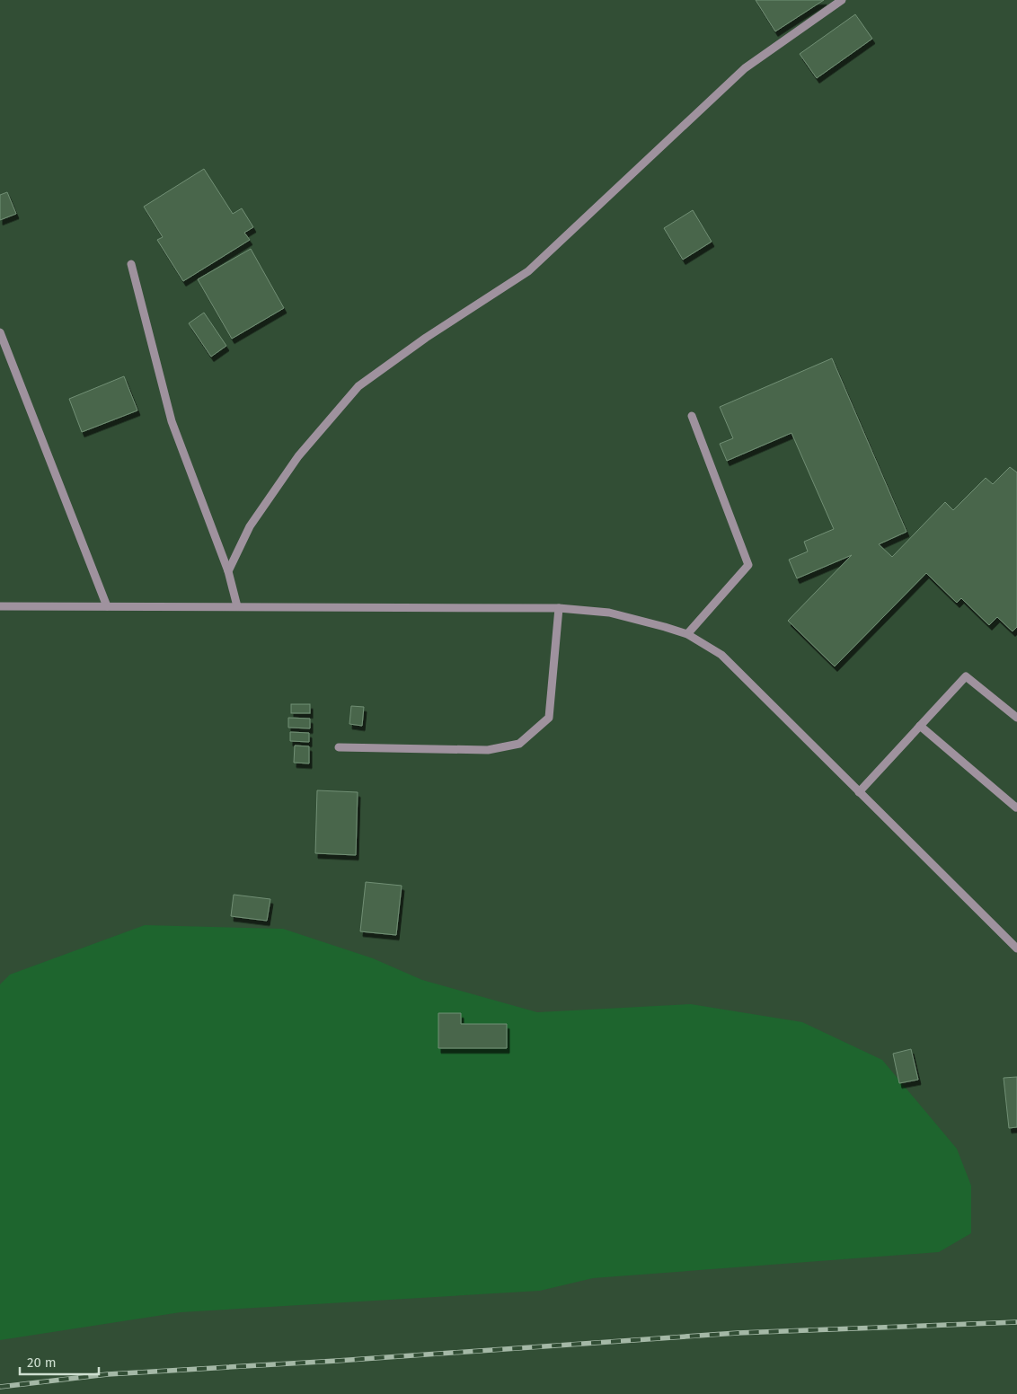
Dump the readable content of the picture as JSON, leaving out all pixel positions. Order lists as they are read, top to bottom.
{
  "scale_bar": "20 m"
}
